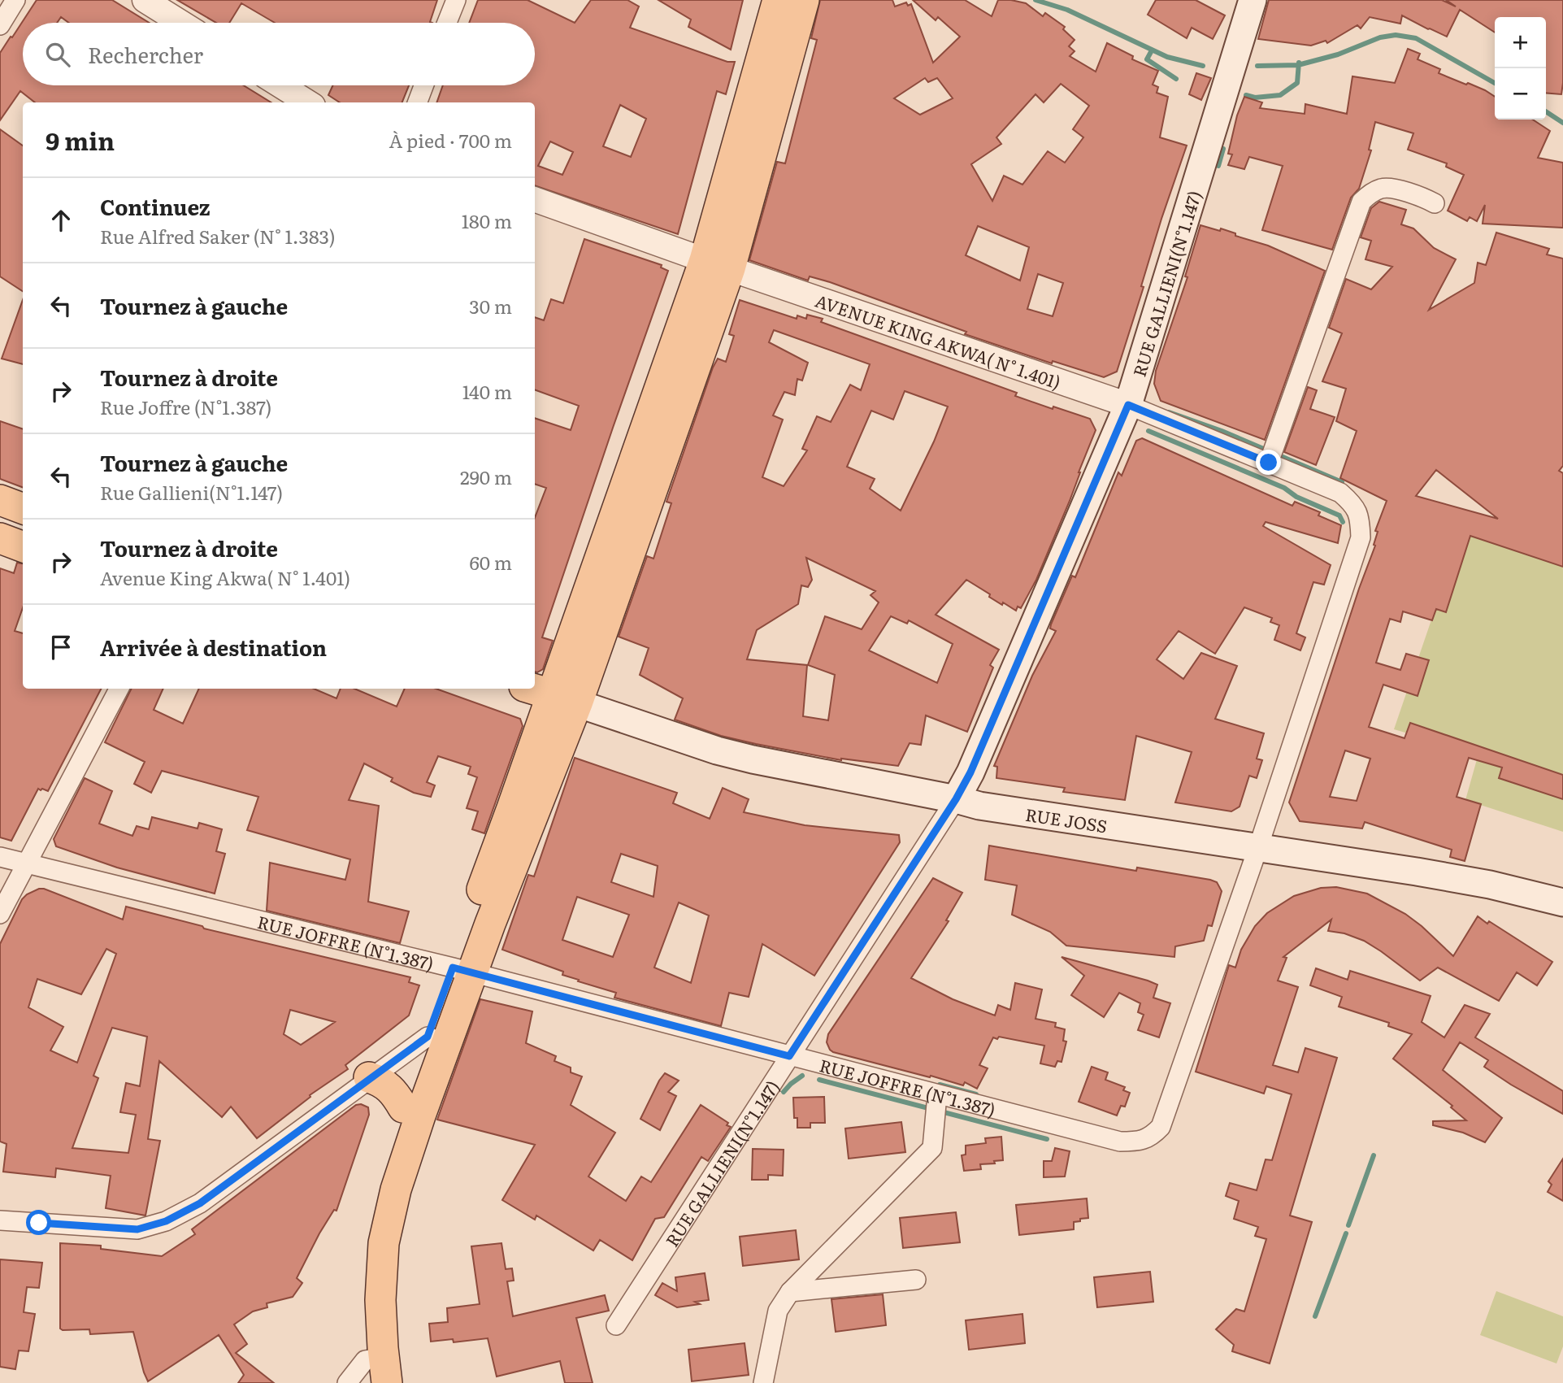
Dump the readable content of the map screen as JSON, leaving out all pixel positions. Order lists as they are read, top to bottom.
{
  "streets": {
    "main road": ["RUE GALLIENI(N°1.147)", "RUE JOSS"],
    "street": ["AVENUE KING AKWA( N° 1.401)", "RUE JOFFRE (N°1.387)"]
  },
  "crossings": [
    ["RUE GALLIENI(N°1.147)", "AVENUE KING AKWA( N° 1.401)"],
    ["RUE GALLIENI(N°1.147)", "RUE JOSS"],
    ["RUE GALLIENI(N°1.147)", "RUE JOFFRE (N°1.387)"],
    ["AVENUE KING AKWA( N° 1.401)", "RUE JOSS"],
    ["AVENUE KING AKWA( N° 1.401)", "RUE JOFFRE (N°1.387)"],
    ["RUE JOSS", "RUE JOFFRE (N°1.387)"]
  ],
  "page": {
    "map_buttons": ["+", "−"],
    "search": "Rechercher",
    "heading": ["9 min", "À pied · 700 m"],
    "list": [
      ["Continuez", "Rue Alfred Saker (N° 1.383)", "180 m"],
      ["Tournez à gauche", "30 m"],
      ["Tournez à droite", "Rue Joffre (N°1.387)", "140 m"],
      ["Tournez à gauche", "Rue Gallieni(N°1.147)", "290 m"],
      ["Tournez à droite", "Avenue King Akwa( N° 1.401)", "60 m"],
      "Arrivée à destination"
    ]
  }
}
